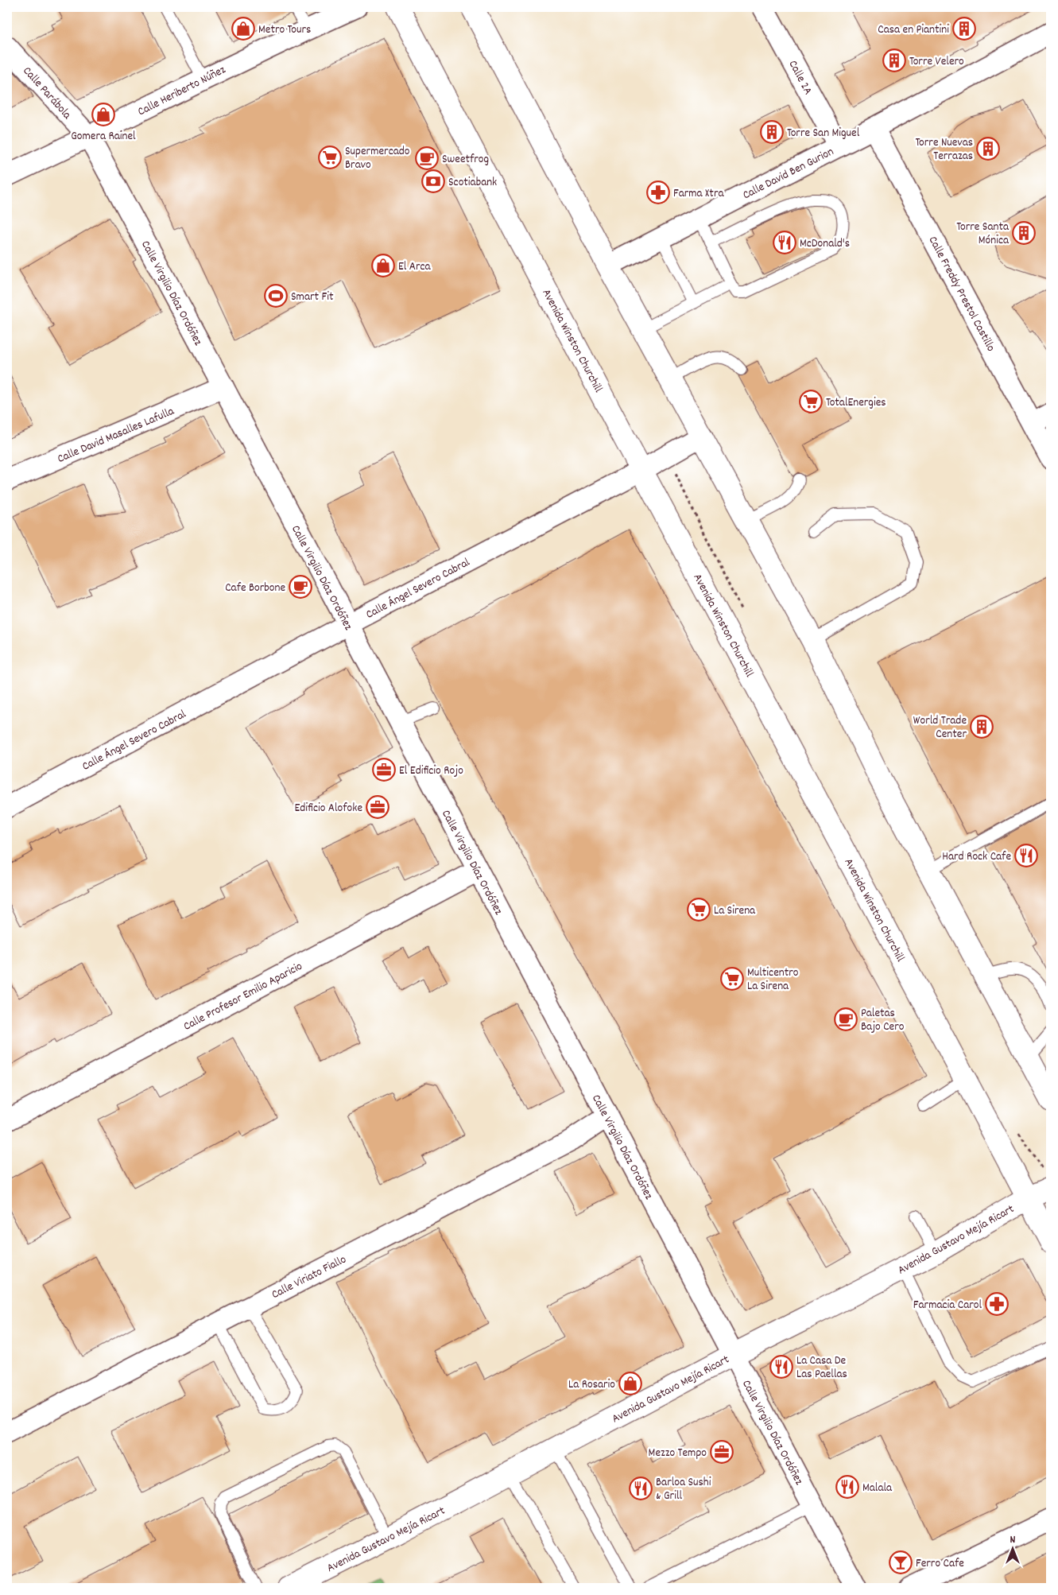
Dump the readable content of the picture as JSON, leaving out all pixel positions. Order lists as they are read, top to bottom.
{
  "streets": {
    "main road": ["Avenida Winston Churchill", "Avenida Gustavo Mejía Ricart"],
    "street": [
      "Calle 2A",
      "Calle Heriberto Núñez",
      "Calle Parábola",
      "Calle David Ben Gurion",
      "Calle Virgilio Díaz Ordóñez",
      "Calle Freddy Prestol Castillo",
      "Calle David Masalles Lafulla",
      "Calle Ángel Severo Cabral",
      "Calle Profesor Emilio Aparicio",
      "Calle Viriato Fiallo"
    ]
  },
  "crossings": [
    ["Calle 2A", "Calle David Ben Gurion"],
    ["Calle Heriberto Núñez", "Calle Parábola"],
    ["Calle Heriberto Núñez", "Calle Virgilio Díaz Ordóñez"],
    ["Calle Parábola", "Calle Virgilio Díaz Ordóñez"],
    ["Calle David Ben Gurion", "Calle Freddy Prestol Castillo"],
    ["Calle Virgilio Díaz Ordóñez", "Calle David Masalles Lafulla"],
    ["Calle Virgilio Díaz Ordóñez", "Calle Ángel Severo Cabral"],
    ["Calle Virgilio Díaz Ordóñez", "Calle Profesor Emilio Aparicio"],
    ["Calle Virgilio Díaz Ordóñez", "Avenida Gustavo Mejía Ricart"],
    ["Calle Virgilio Díaz Ordóñez", "Calle Viriato Fiallo"],
    ["Avenida Winston Churchill", "Calle Ángel Severo Cabral"],
    ["Avenida Winston Churchill", "Avenida Gustavo Mejía Ricart"]
  ],
  "places": {
    "shop": [
      "Metro Tours",
      "Gomera Rainel",
      "El Arca",
      "La Rosario"
    ],
    "building": [
      "Casa en Piantini",
      "Torre Velero",
      "Torre San Miguel",
      "Torre Nuevas Terrazas",
      "Torre Santa Mónica",
      "World Trade Center"
    ],
    "supermarket": [
      "Supermercado Bravo",
      "TotalEnergies",
      "La Sirena",
      "Multicentro La Sirena"
    ],
    "cafe": ["Sweetfrog", "Cafe Borbone", "Paletas Bajo Cero"],
    "bank": ["Scotiabank"],
    "pharmacy": ["Farma Xtra", "Farmacia Carol"],
    "restaurant": [
      "McDonald's",
      "Hard Rock Cafe",
      "La Casa De Las Paellas",
      "Malala",
      "Barloa Sushi & Grill"
    ],
    "sports": ["Smart Fit"],
    "office": ["El Edificio Rojo", "Edificio Alofoke", "Mezzo Tempo"],
    "bar": ["Ferro Cafe"]
  },
  "north": "top"
}
